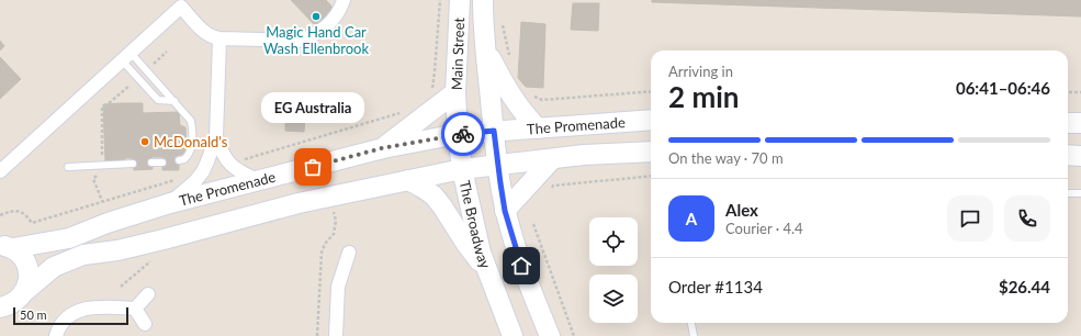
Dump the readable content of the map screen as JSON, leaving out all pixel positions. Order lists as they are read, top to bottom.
{
  "streets": {
    "main road": ["Main Street", "The Promenade", "The Broadway"]
  },
  "crossings": [
    ["Main Street", "The Promenade"],
    ["Main Street", "The Broadway"],
    ["The Promenade", "The Broadway"]
  ],
  "places": ["Magic Hand Car Wash Ellenbrook", "McDonald's", "EG Australia"],
  "scale_bar": "50 m",
  "page": {
    "heading": ["2 min", "Arriving in", "06:41–06:46"],
    "panel": [
      "Alex",
      "Courier · 4.4",
      "Order #1134",
      "$26.44"
    ],
    "bubble": "EG Australia",
    "bar": "On the way · 70 m",
    "round": "A",
    "scale": "50 m"
  }
}
